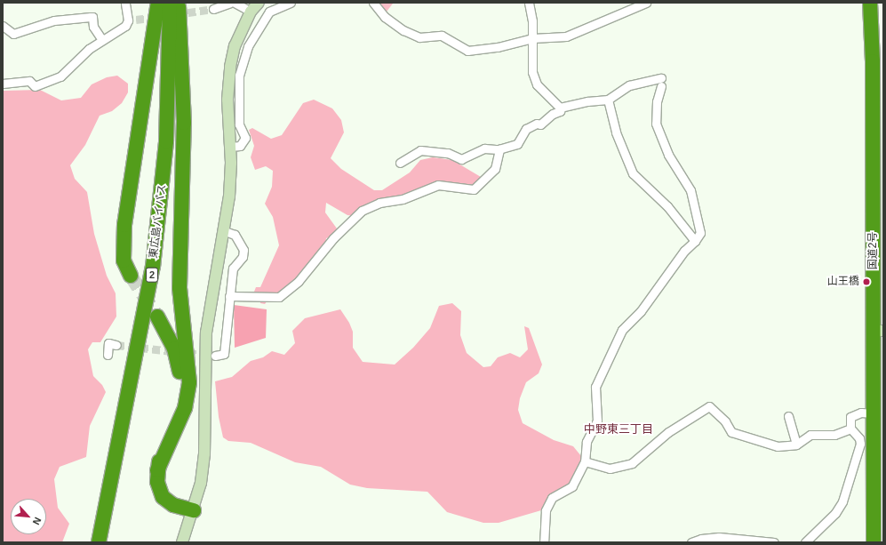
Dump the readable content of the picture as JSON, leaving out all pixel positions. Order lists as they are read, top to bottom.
{
  "streets": {
    "highway": ["東広島バイパス", "国道2号", "2"]
  },
  "districts": ["中野東三丁目"],
  "places": ["山王橋"],
  "north": "bottom right"
}
